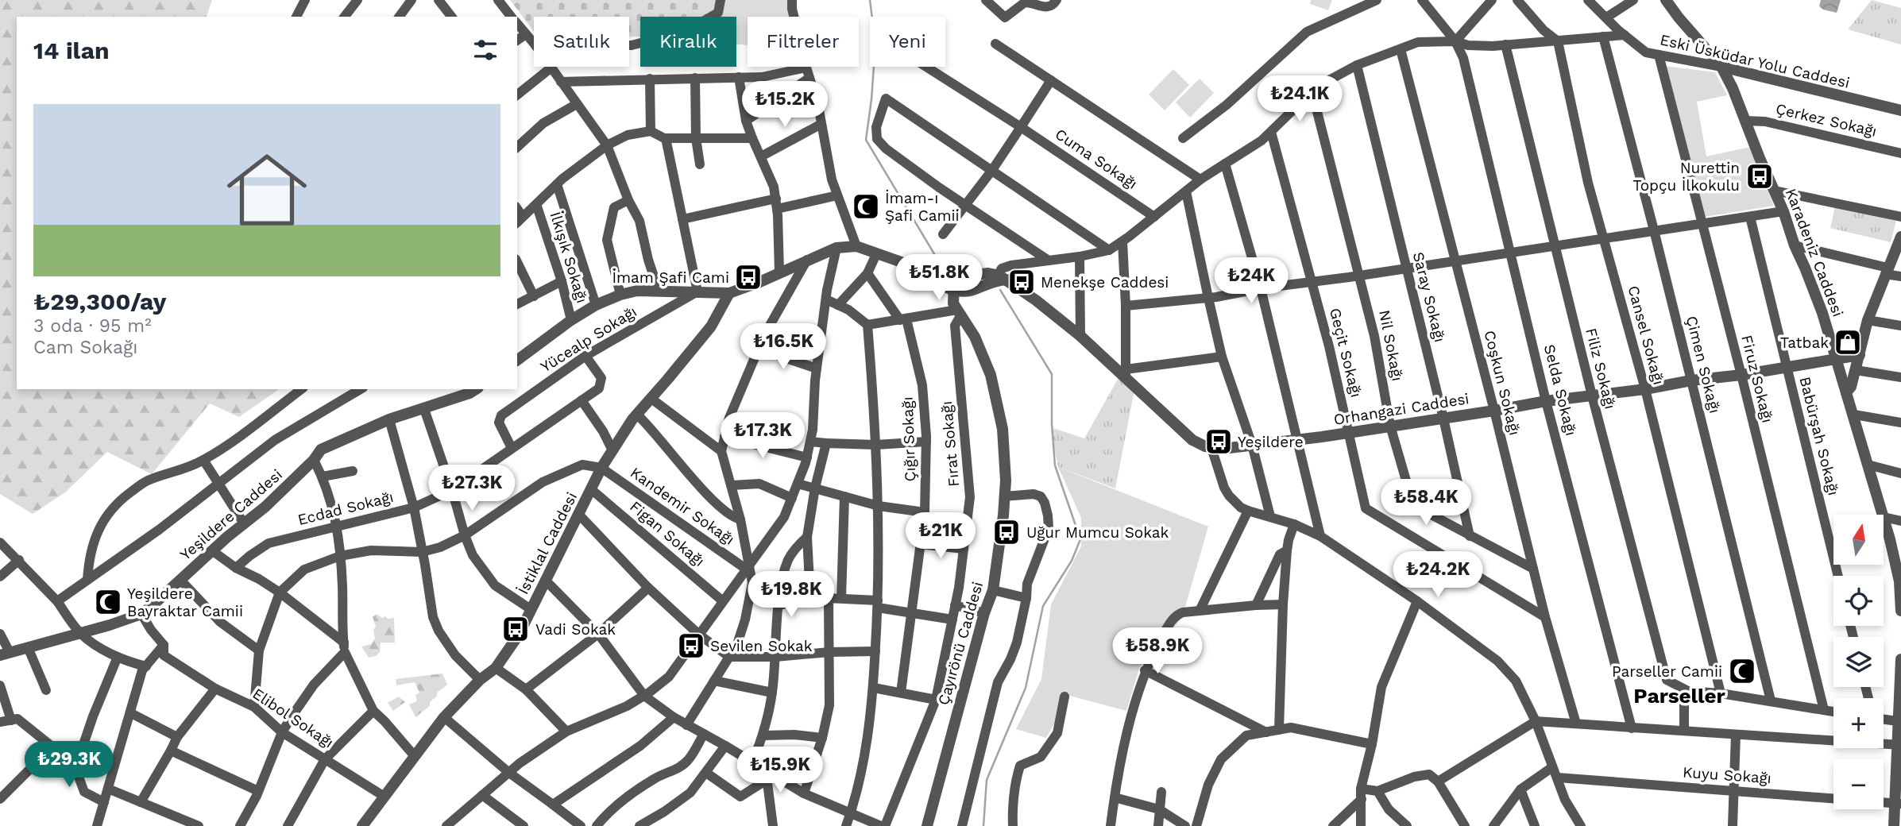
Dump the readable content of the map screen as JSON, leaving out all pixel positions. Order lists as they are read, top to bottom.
{
  "streets": {
    "street": [
      "Eski Üsküdar Yolu Caddesi",
      "Çerkez Sokağı",
      "Cuma Sokağı",
      "Karadeniz Caddesi",
      "İlkışık Sokağı",
      "Saray Sokağı",
      "Cansel Sokağı",
      "Yücealp Sokağı",
      "Nil Sokağı",
      "Geçit Sokağı",
      "Çimen Sokağı",
      "Filiz Sokağı",
      "Firuz Sokağı",
      "Coşkun Sokağı",
      "Selda Sokağı",
      "Orhangazi Caddesi",
      "Babürşah Sokağı",
      "Çığır Sokağı",
      "Fırat Sokağı",
      "Kandemir Sokağı",
      "Ecdad Sokağı",
      "Yeşildere Caddesi",
      "Figan Sokağı",
      "İstiklal Caddesi",
      "Çayırönü Caddesi",
      "Elibol Sokağı",
      "Kuyu Sokağı"
    ]
  },
  "crossings": [
    ["Eski Üsküdar Yolu Caddesi", "Karadeniz Caddesi"],
    ["Eski Üsküdar Yolu Caddesi", "Firuz Sokağı"],
    ["Çerkez Sokağı", "Karadeniz Caddesi"],
    ["Karadeniz Caddesi", "Orhangazi Caddesi"],
    ["Saray Sokağı", "Nil Sokağı"],
    ["Saray Sokağı", "Orhangazi Caddesi"],
    ["Cansel Sokağı", "Orhangazi Caddesi"],
    ["Yücealp Sokağı", "Ecdad Sokağı"],
    ["Nil Sokağı", "Coşkun Sokağı"],
    ["Nil Sokağı", "Orhangazi Caddesi"],
    ["Geçit Sokağı", "Coşkun Sokağı"],
    ["Geçit Sokağı", "Orhangazi Caddesi"],
    ["Çimen Sokağı", "Orhangazi Caddesi"],
    ["Filiz Sokağı", "Orhangazi Caddesi"],
    ["Firuz Sokağı", "Orhangazi Caddesi"],
    ["Coşkun Sokağı", "Orhangazi Caddesi"],
    ["Selda Sokağı", "Orhangazi Caddesi"],
    ["Orhangazi Caddesi", "Babürşah Sokağı"],
    ["Fırat Sokağı", "Çayırönü Caddesi"],
    ["Kandemir Sokağı", "İstiklal Caddesi"],
    ["Figan Sokağı", "İstiklal Caddesi"],
    ["İstiklal Caddesi", "Elibol Sokağı"]
  ],
  "districts": ["Parseller"],
  "places": {
    "bus stop": [
      "Nurettin Topçu İlkokulu",
      "İmam Şafi Cami",
      "Menekşe Caddesi",
      "Yeşildere",
      "Uğur Mumcu Sokak",
      "Vadi Sokak",
      "Sevilen Sokak"
    ],
    "mosque": ["İmam-ı Şafi Camii", "Yeşildere Bayraktar Camii", "Parseller Camii"],
    "shop": ["Tatbak"]
  },
  "north": "top",
  "page": {
    "chip": [
      "Satılık",
      "Kiralık",
      "Filtreler",
      "Yeni"
    ],
    "heading": "14 ilan",
    "price": [
      "₺24.1K",
      "₺15.2K",
      "₺51.8K",
      "₺24K",
      "₺16.5K",
      "₺17.3K",
      "₺27.3K",
      "₺58.4K",
      "₺21K",
      "₺24.2K",
      "₺19.8K",
      "₺58.9K",
      "₺29.3K",
      "₺15.9K"
    ],
    "list": [
      {
        "name": "₺29,300/ay",
        "note": "3 oda · 95 m² · Cam Sokağı"
      }
    ],
    "map_buttons": ["+", "−"]
  }
}
